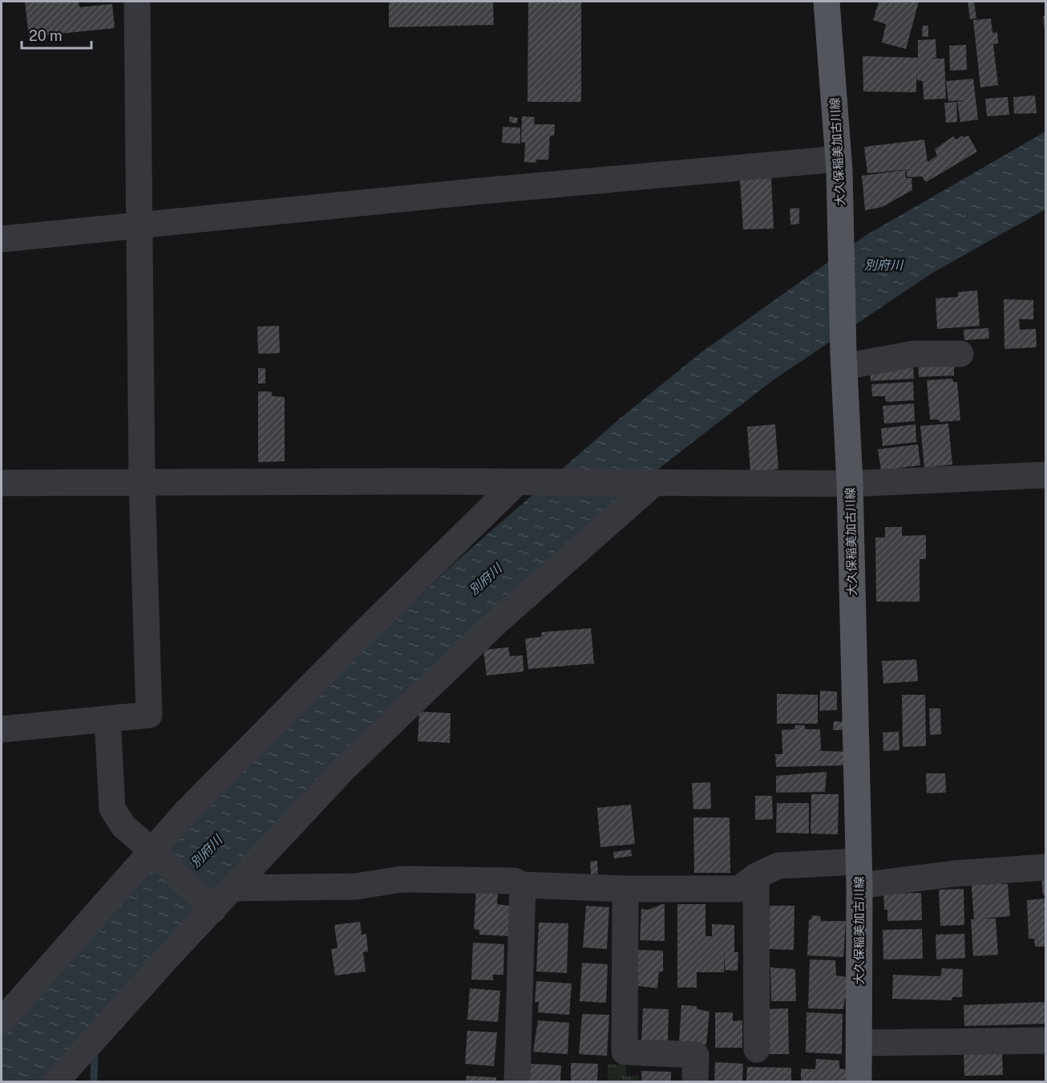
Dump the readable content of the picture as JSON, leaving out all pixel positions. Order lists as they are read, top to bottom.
{
  "streets": {
    "main road": ["大久保稲美加古川線"]
  },
  "water": ["別府川"],
  "scale_bar": "20 m"
}
